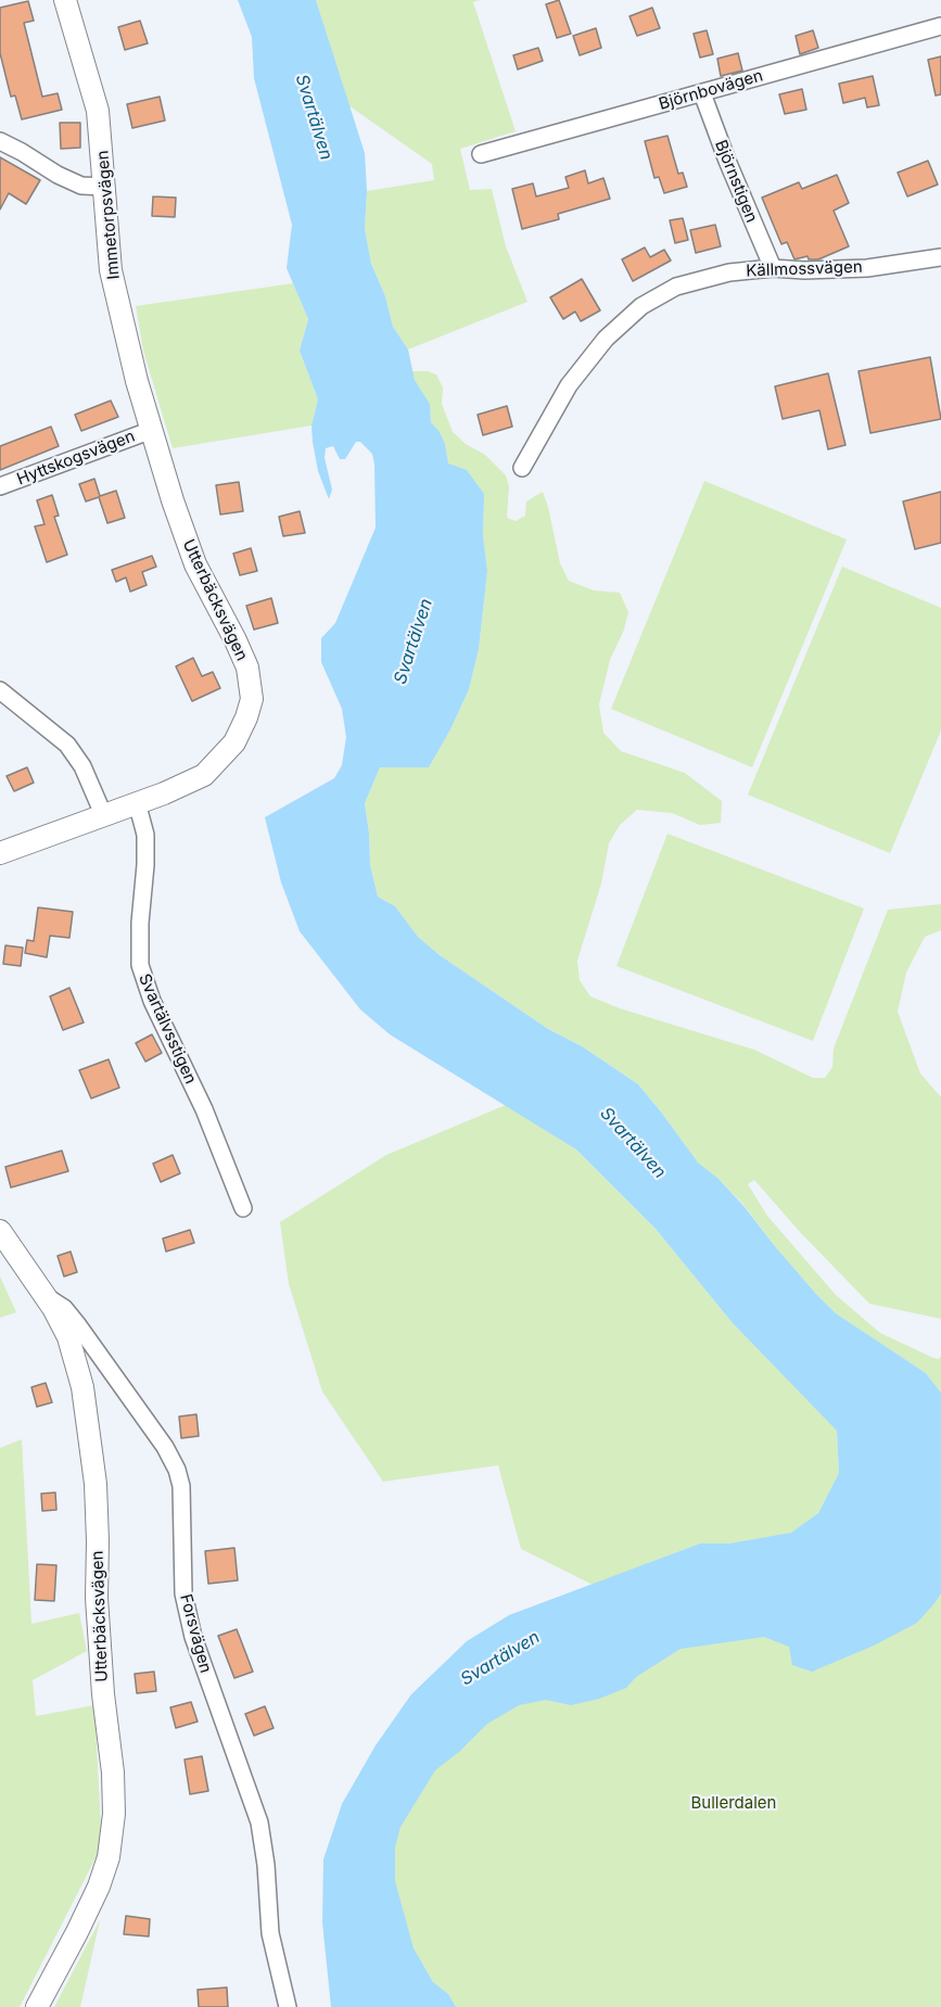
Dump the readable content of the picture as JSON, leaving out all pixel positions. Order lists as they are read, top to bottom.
{
  "streets": {
    "street": [
      "Björnbovägen",
      "Björnstigen",
      "Immetorpsvägen",
      "Källmossvägen",
      "Hyttskogsvägen",
      "Utterbäcksvägen",
      "Svartälvsstigen",
      "Forsvägen"
    ]
  },
  "crossings": [
    ["Björnbovägen", "Björnstigen"],
    ["Björnstigen", "Källmossvägen"],
    ["Immetorpsvägen", "Hyttskogsvägen"],
    ["Immetorpsvägen", "Utterbäcksvägen"],
    ["Hyttskogsvägen", "Utterbäcksvägen"],
    ["Utterbäcksvägen", "Svartälvsstigen"],
    ["Utterbäcksvägen", "Forsvägen"]
  ],
  "water": ["Svartälven"],
  "parks": ["Bullerdalen"]
}
